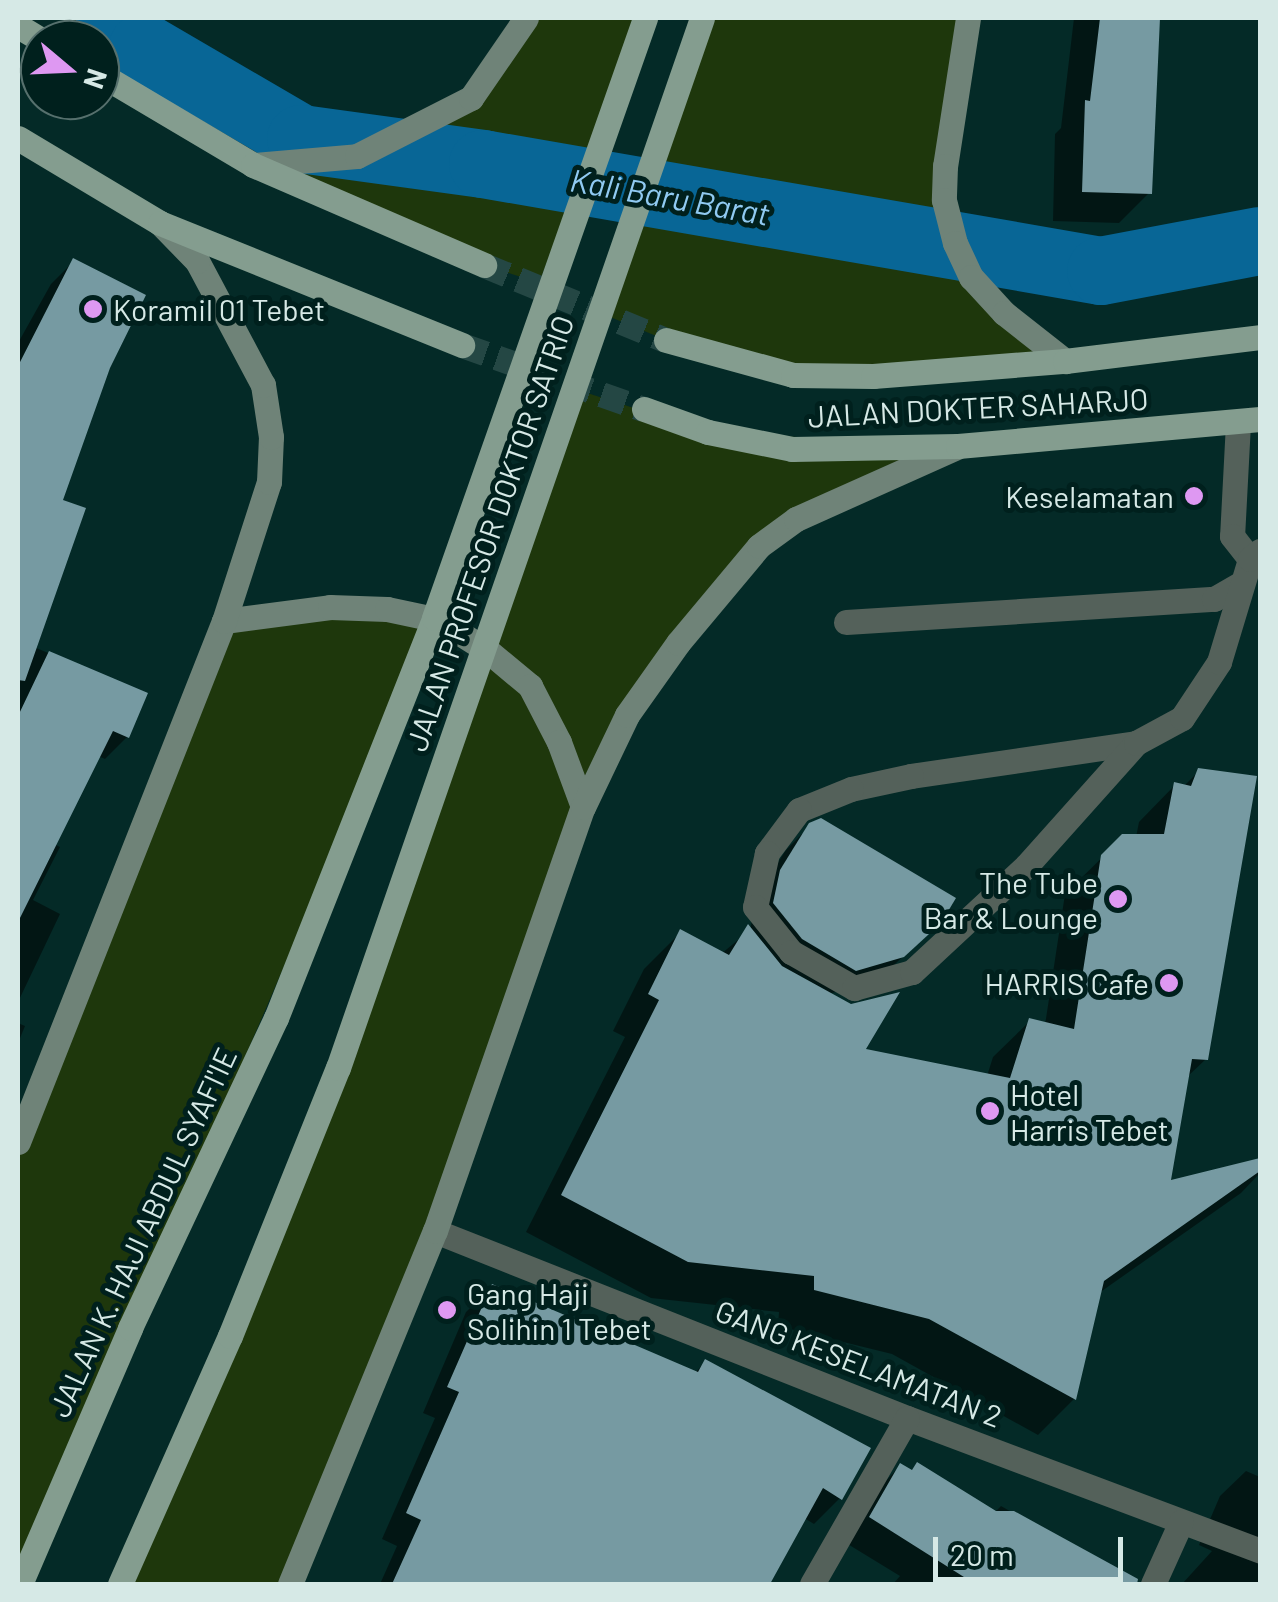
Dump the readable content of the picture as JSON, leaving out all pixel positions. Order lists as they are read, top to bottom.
{
  "streets": {
    "main road": ["JALAN DOKTER SAHARJO", "JALAN PROFESOR DOKTOR SATRIO", "JALAN K. HAJI ABDUL SYAFI'IE"],
    "street": ["GANG KESELAMATAN 2"]
  },
  "crossings": [
    ["JALAN PROFESOR DOKTOR SATRIO", "JALAN K. HAJI ABDUL SYAFI'IE"]
  ],
  "water": ["Kali Baru Barat"],
  "places": [
    "Koramil 01 Tebet",
    "Keselamatan",
    "The Tube Bar & Lounge",
    "HARRIS Cafe",
    "Hotel Harris Tebet",
    "Gang Haji Solihin 1 Tebet"
  ],
  "scale_bar": "20 m",
  "north": "right"
}
